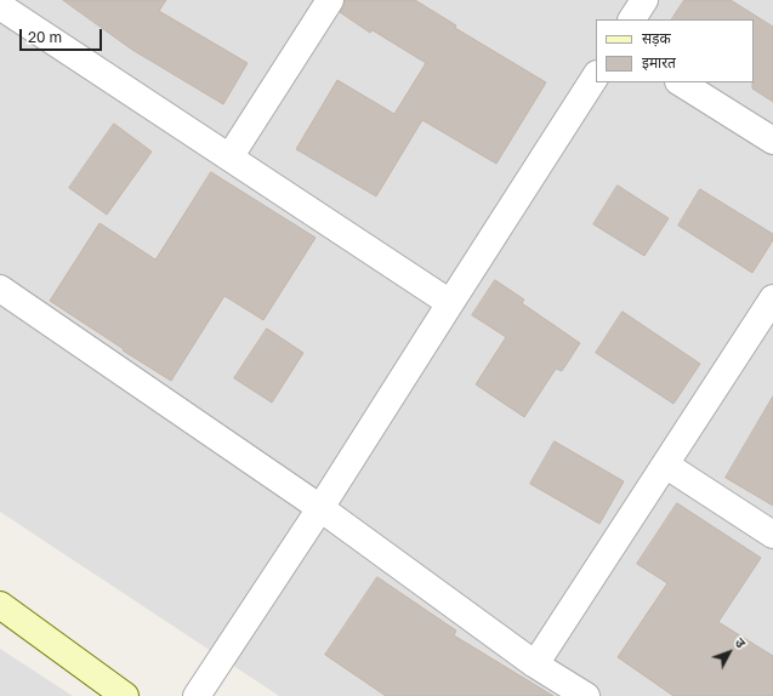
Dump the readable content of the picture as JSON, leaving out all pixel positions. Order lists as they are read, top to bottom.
{
  "legend": ["सड़क", "इमारत"],
  "scale_bar": "20 m",
  "north": "top right"
}
